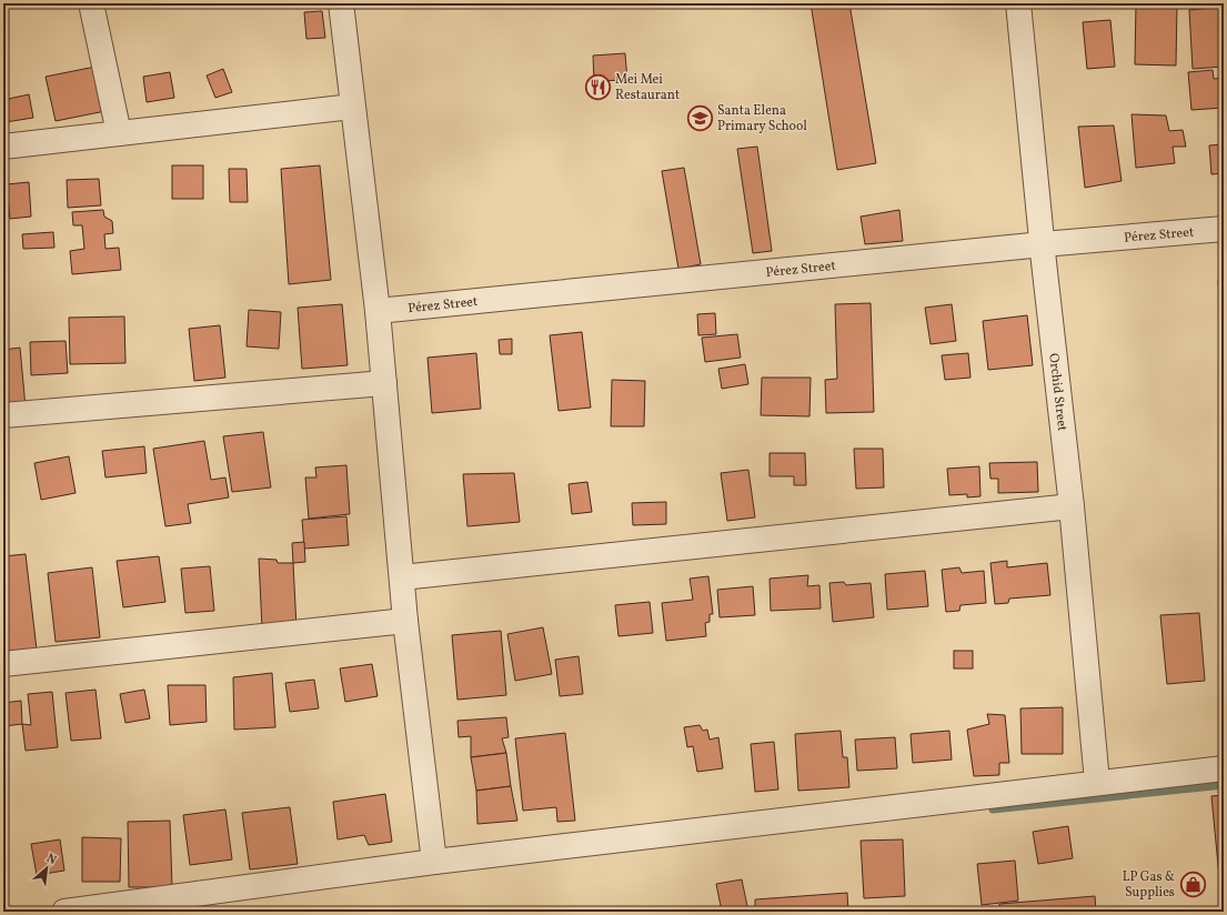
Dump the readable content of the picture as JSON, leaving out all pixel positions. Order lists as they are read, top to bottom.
{
  "streets": {
    "street": ["Pérez Street", "Orchid Street"]
  },
  "crossings": [
    ["Pérez Street", "Orchid Street"]
  ],
  "places": {
    "restaurant": ["Mei Mei Restaurant"],
    "school or university": ["Santa Elena Primary School"],
    "shop": ["LP Gas & Supplies"]
  },
  "north": "top right"
}
